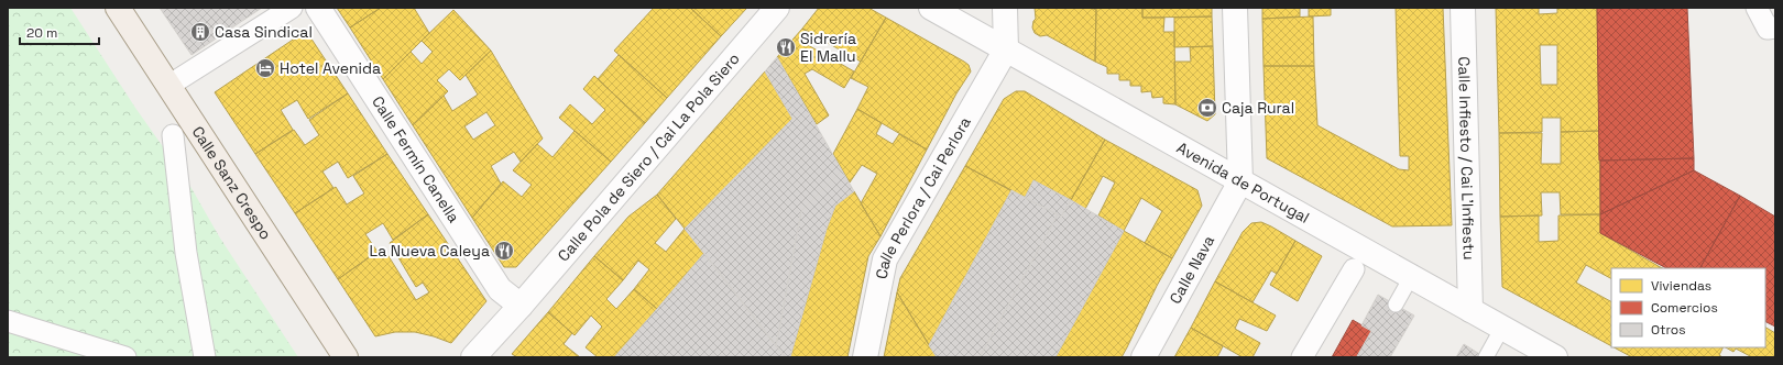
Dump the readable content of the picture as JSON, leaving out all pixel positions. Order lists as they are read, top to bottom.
{
  "streets": {
    "main road": ["Calle Sanz Crespo"],
    "street": [
      "Calle Pola de Siero / Cai La Pola Siero",
      "Calle Infiesto / Cai L'Infiestu",
      "Calle Fermín Canella",
      "Avenida de Portugal",
      "Calle Perlora / Cai Perlora",
      "Calle Nava"
    ]
  },
  "crossings": [
    ["Calle Pola de Siero / Cai La Pola Siero", "Calle Fermín Canella"],
    ["Calle Infiesto / Cai L'Infiestu", "Avenida de Portugal"],
    ["Avenida de Portugal", "Calle Perlora / Cai Perlora"],
    ["Avenida de Portugal", "Calle Nava"]
  ],
  "places": {
    "building": ["Casa Sindical"],
    "restaurant": ["Sidrería El Mallu", "La Nueva Caleya"],
    "hotel": ["Hotel Avenida"],
    "bank": ["Caja Rural"]
  },
  "legend": ["Viviendas", "Comercios", "Otros"],
  "scale_bar": "20 m"
}
